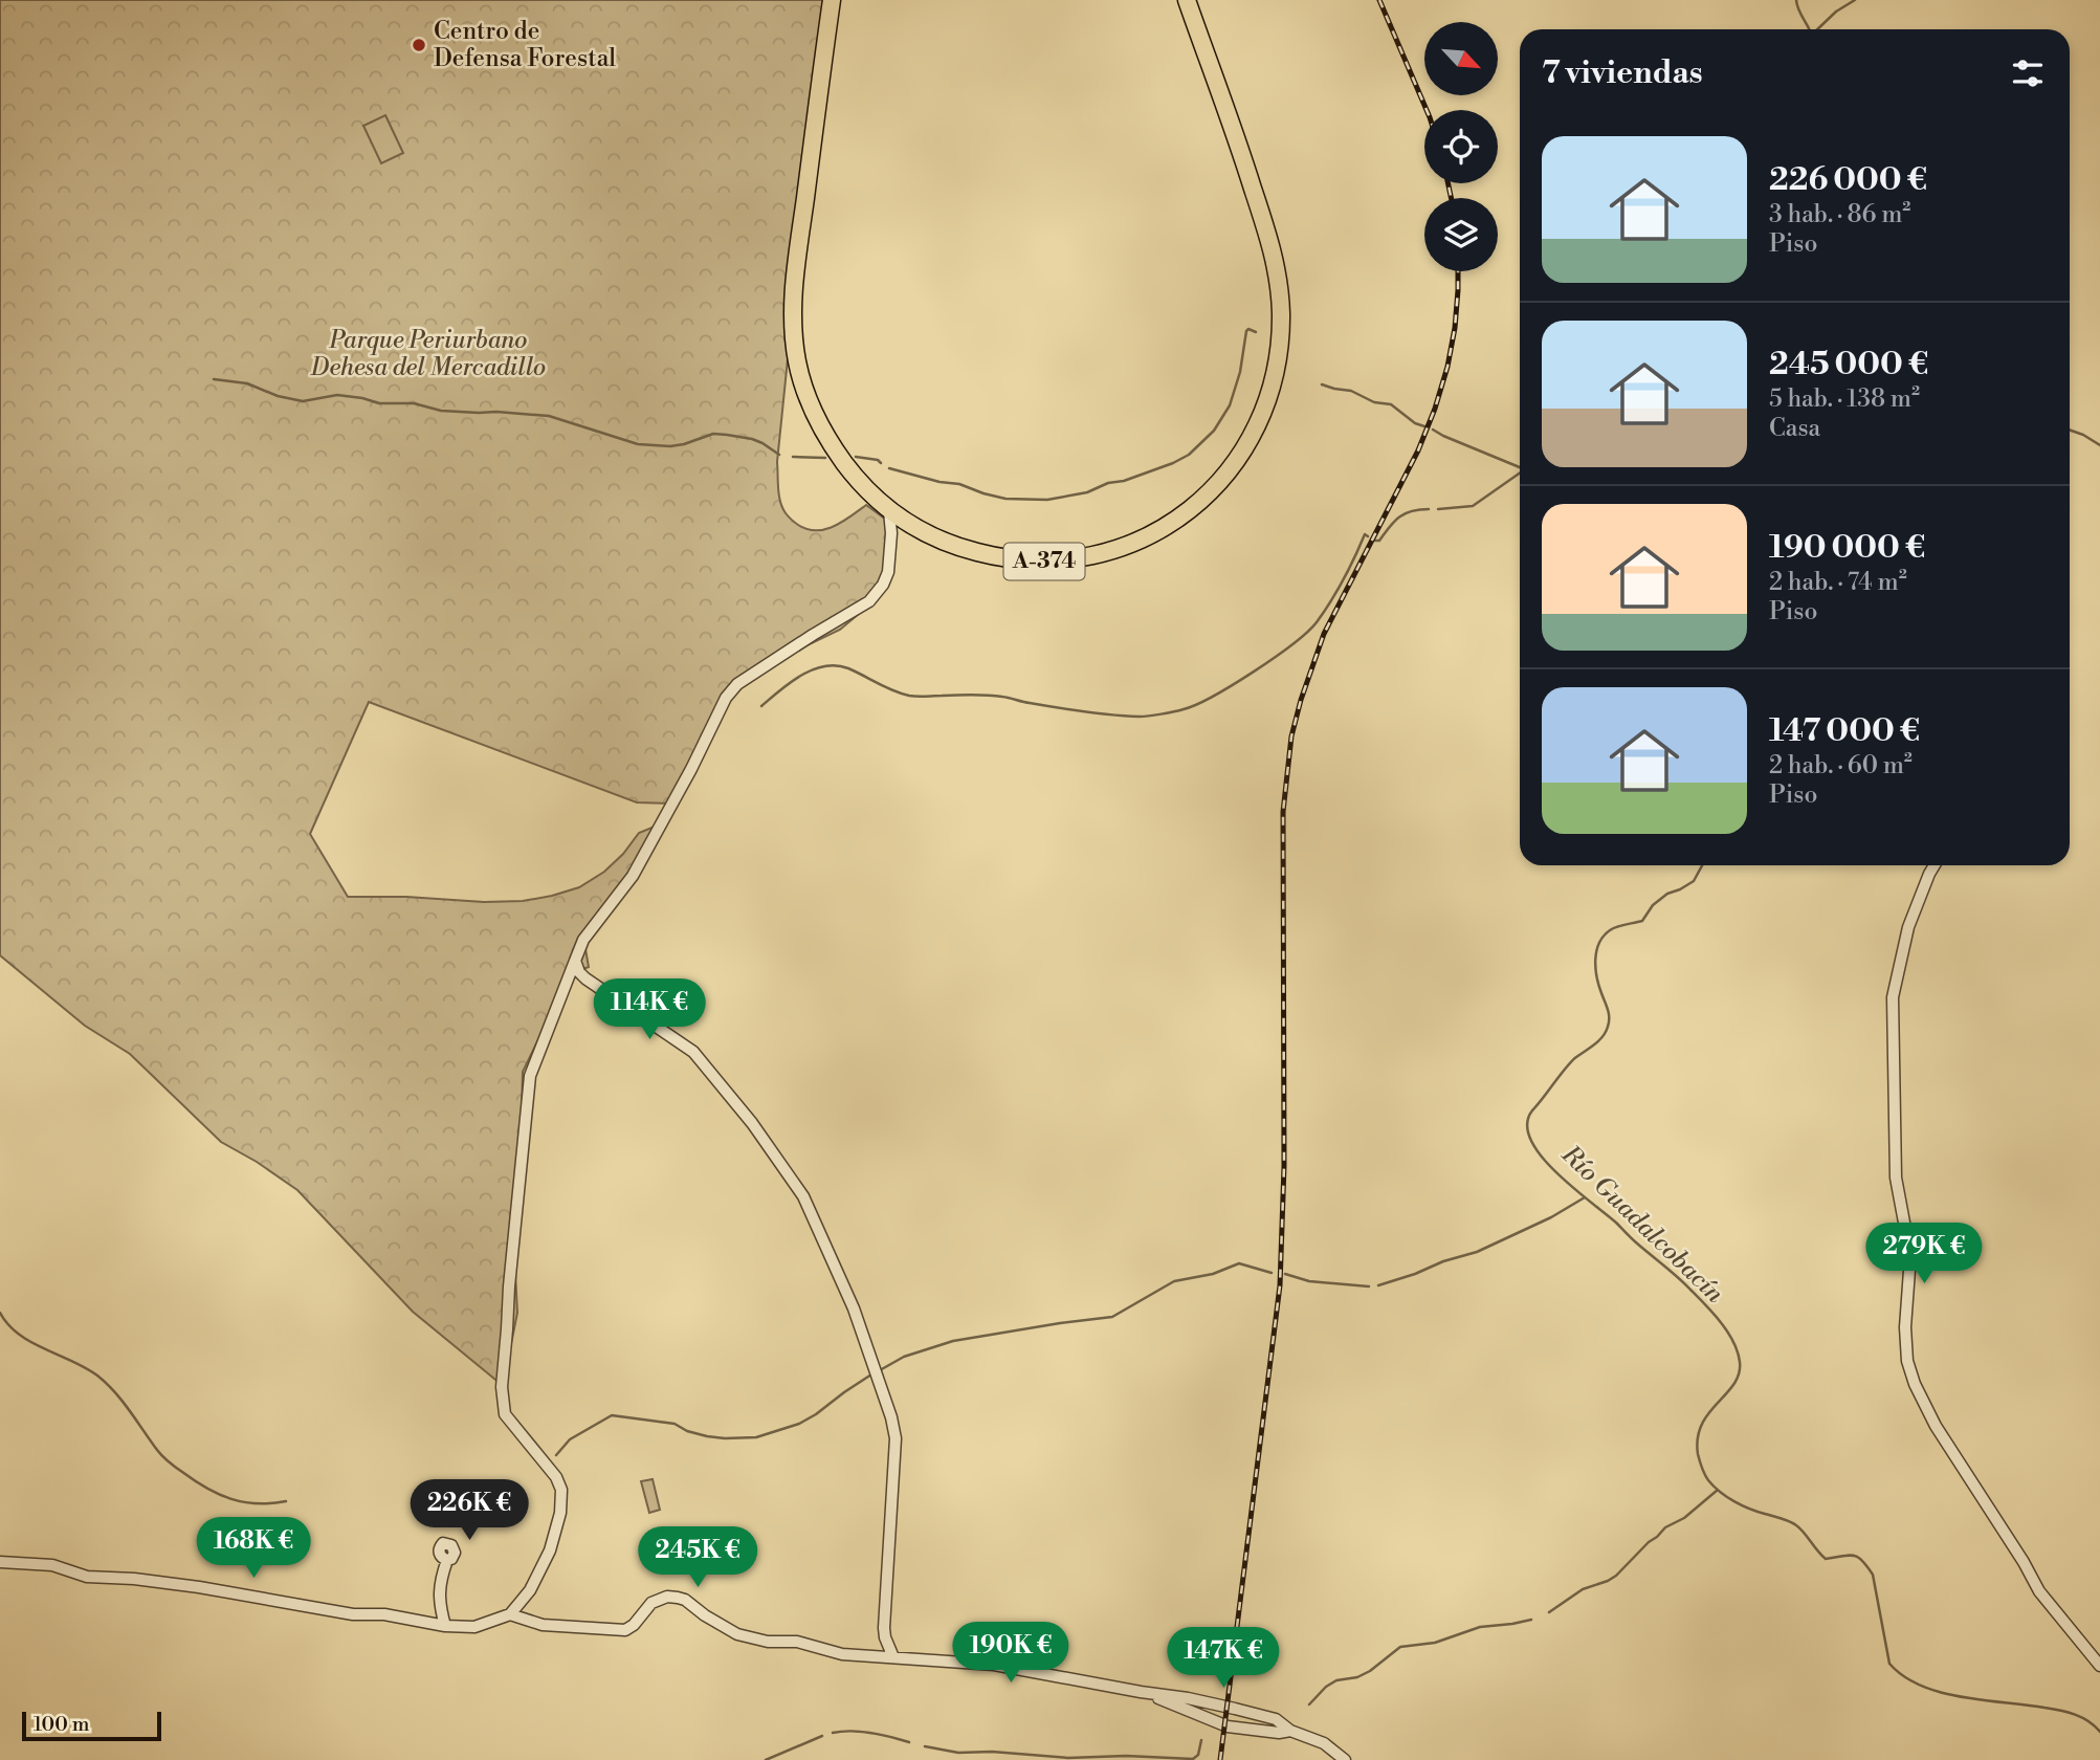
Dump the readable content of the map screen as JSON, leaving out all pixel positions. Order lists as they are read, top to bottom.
{
  "streets": {
    "main road": ["A-374"]
  },
  "water": ["Río Guadalcobacín"],
  "parks": ["Parque Periurbano Dehesa del Mercadillo"],
  "places": ["Centro de Defensa Forestal"],
  "scale_bar": "100 m",
  "north": "bottom right",
  "page": {
    "heading": "7 viviendas",
    "list": [
      {
        "name": "226 000 €",
        "note": "3 hab. · 86 m² · Piso"
      },
      {
        "name": "245 000 €",
        "note": "5 hab. · 138 m² · Casa"
      },
      {
        "name": "190 000 €",
        "note": "2 hab. · 74 m² · Piso"
      },
      {
        "name": "147 000 €",
        "note": "2 hab. · 60 m² · Piso"
      }
    ],
    "price": [
      "114K €",
      "279K €",
      "226K €",
      "168K €",
      "245K €",
      "190K €",
      "147K €"
    ],
    "scale": "100 m"
  }
}
